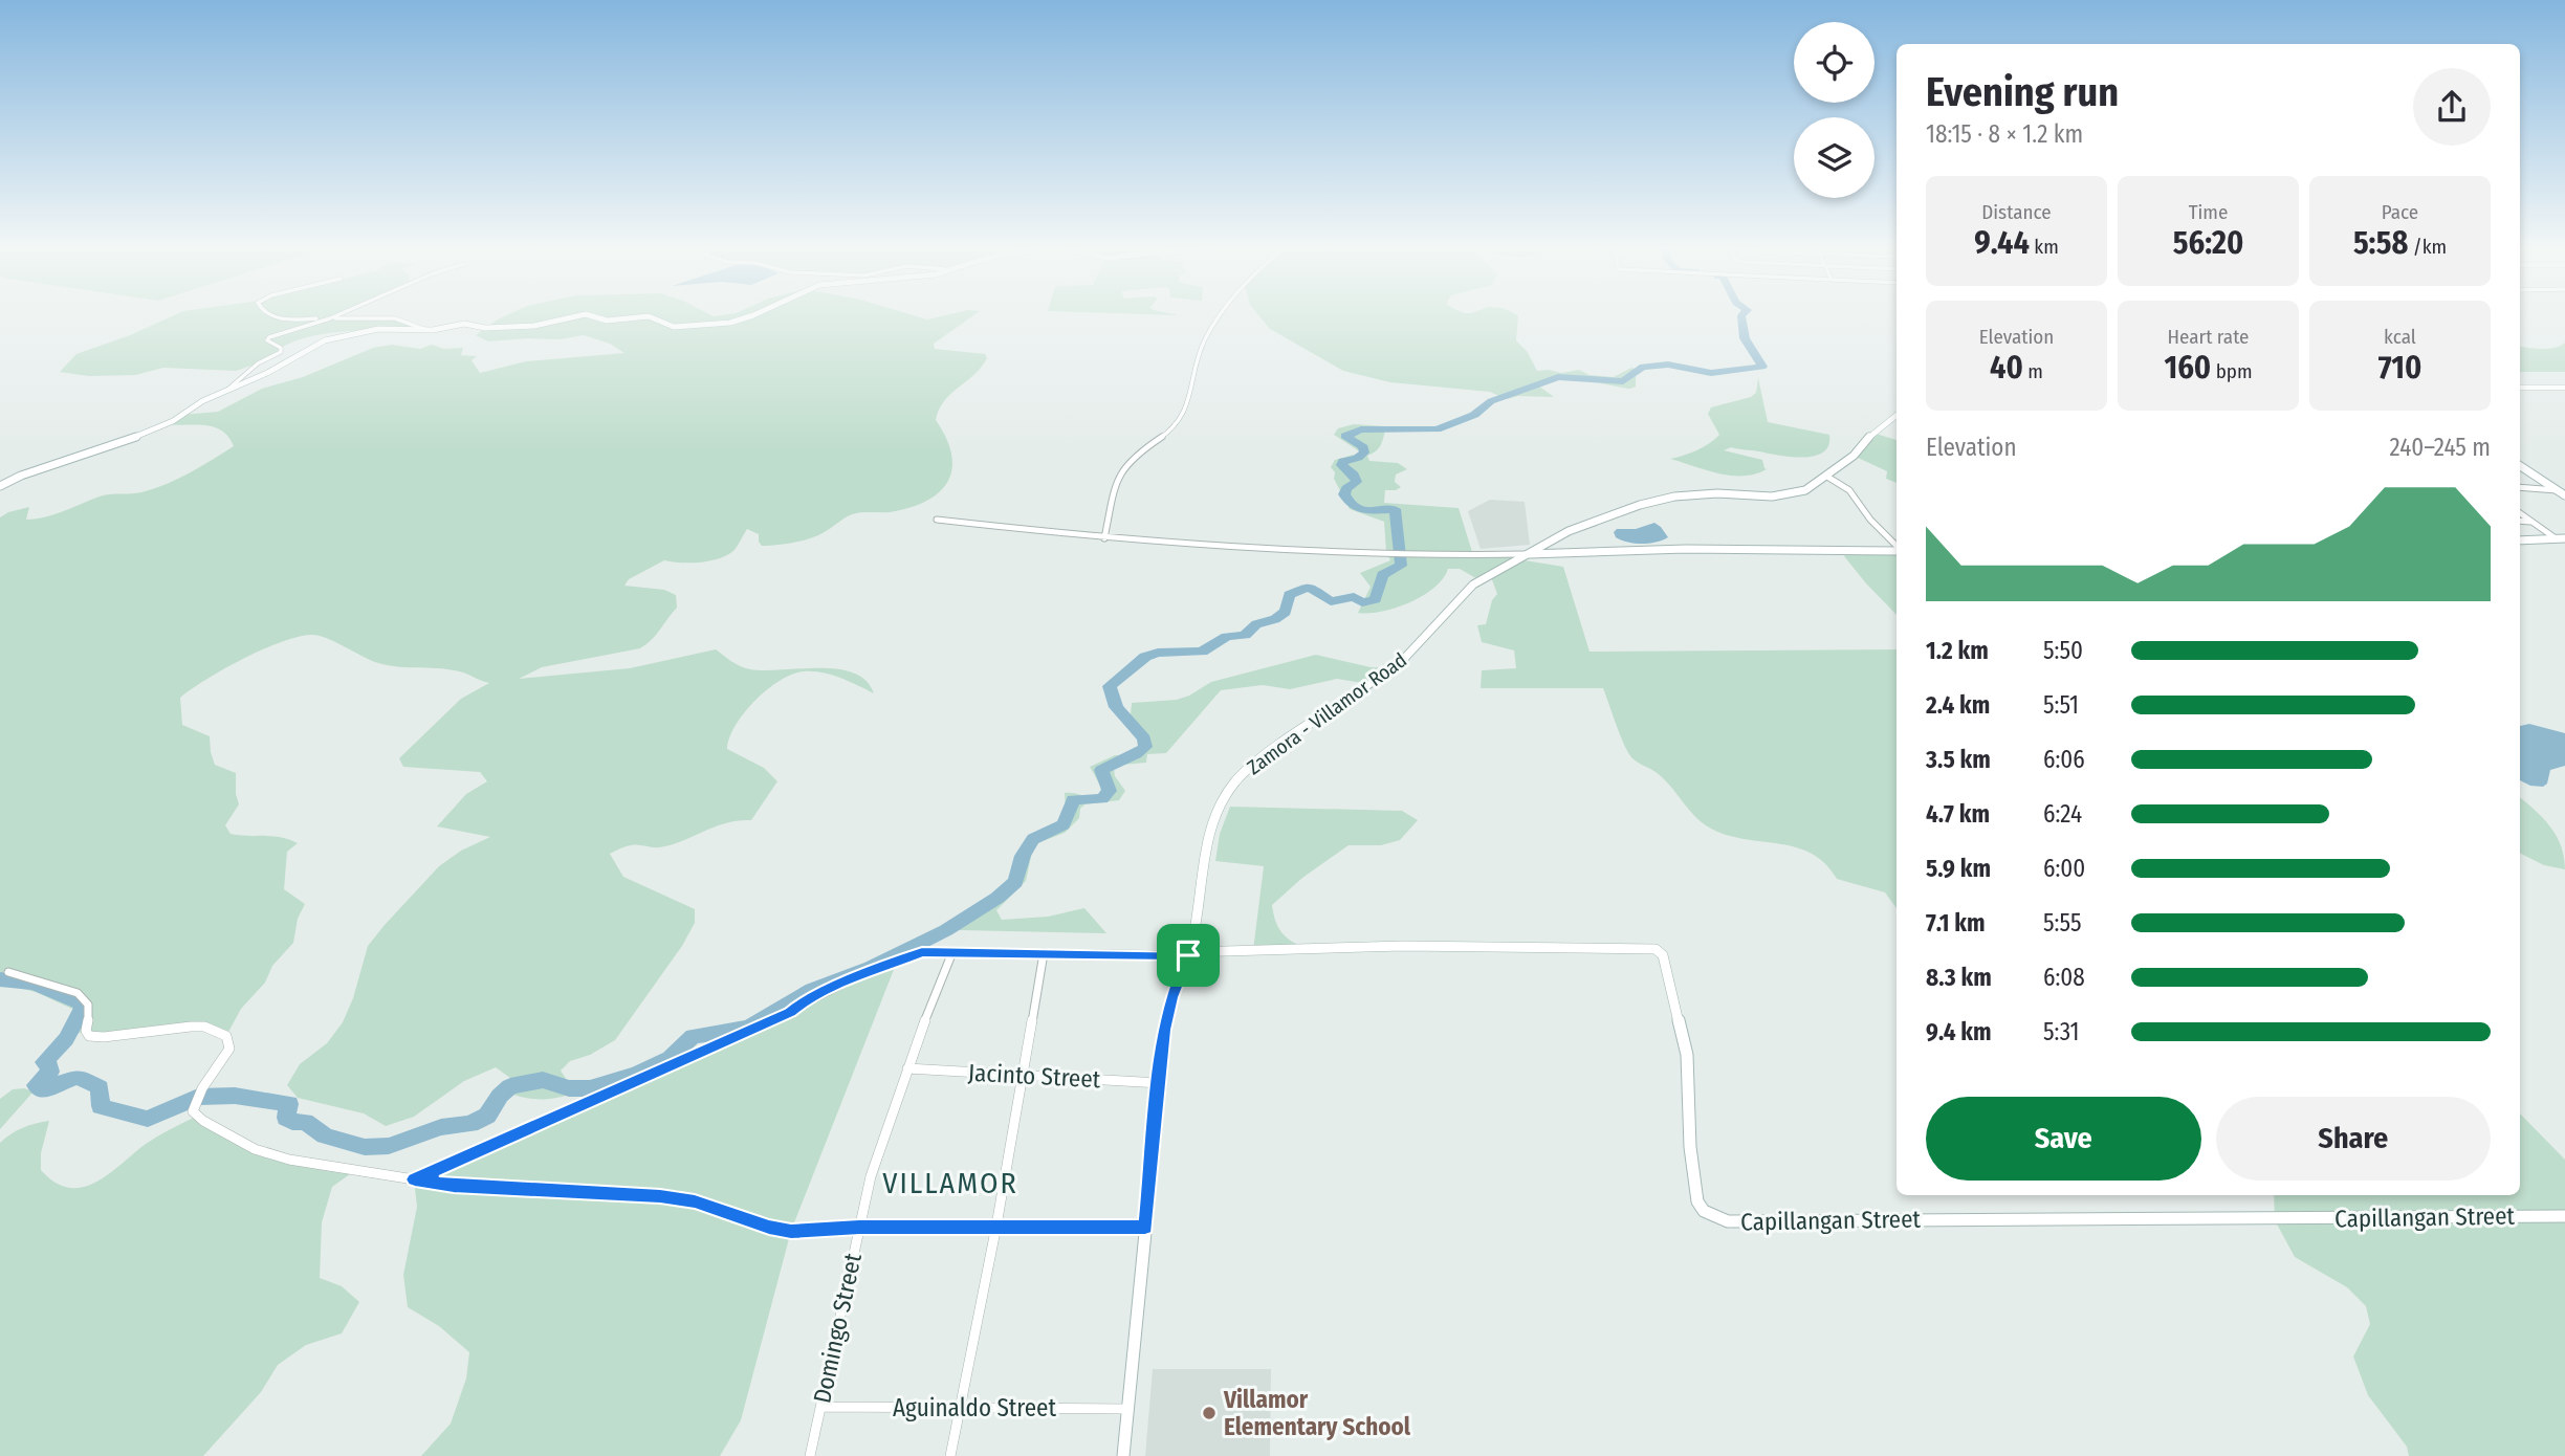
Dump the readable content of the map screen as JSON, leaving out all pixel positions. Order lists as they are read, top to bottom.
{
  "streets": {
    "street": [
      "Zamora - Villamor Road",
      "Jacinto Street",
      "Capillangan Street",
      "Domingo Street",
      "Aguinaldo Street"
    ]
  },
  "crossings": [
    ["Zamora - Villamor Road", "Jacinto Street"],
    ["Zamora - Villamor Road", "Capillangan Street"],
    ["Zamora - Villamor Road", "Aguinaldo Street"],
    ["Jacinto Street", "Domingo Street"],
    ["Domingo Street", "Aguinaldo Street"]
  ],
  "districts": ["VILLAMOR"],
  "places": ["Villamor Elementary School"],
  "page": {
    "heading": ["Evening run", "18:15 · 8 × 1.2 km"],
    "stats": [
      ["Distance", "9.44 km"],
      ["Time", "56:20"],
      ["Pace", "5:58 /km"],
      ["Elevation", "40 m"],
      ["Heart rate", "160 bpm"],
      ["kcal", "710"]
    ],
    "chart": ["Elevation", "240–245 m"],
    "list": [
      {
        "name": "1.2 km",
        "note": "5:50"
      },
      {
        "name": "2.4 km",
        "note": "5:51"
      },
      {
        "name": "3.5 km",
        "note": "6:06"
      },
      {
        "name": "4.7 km",
        "note": "6:24"
      },
      {
        "name": "5.9 km",
        "note": "6:00"
      },
      {
        "name": "7.1 km",
        "note": "5:55"
      },
      {
        "name": "8.3 km",
        "note": "6:08"
      },
      {
        "name": "9.4 km",
        "note": "5:31"
      }
    ],
    "buttons": ["Save", "Share"]
  }
}
